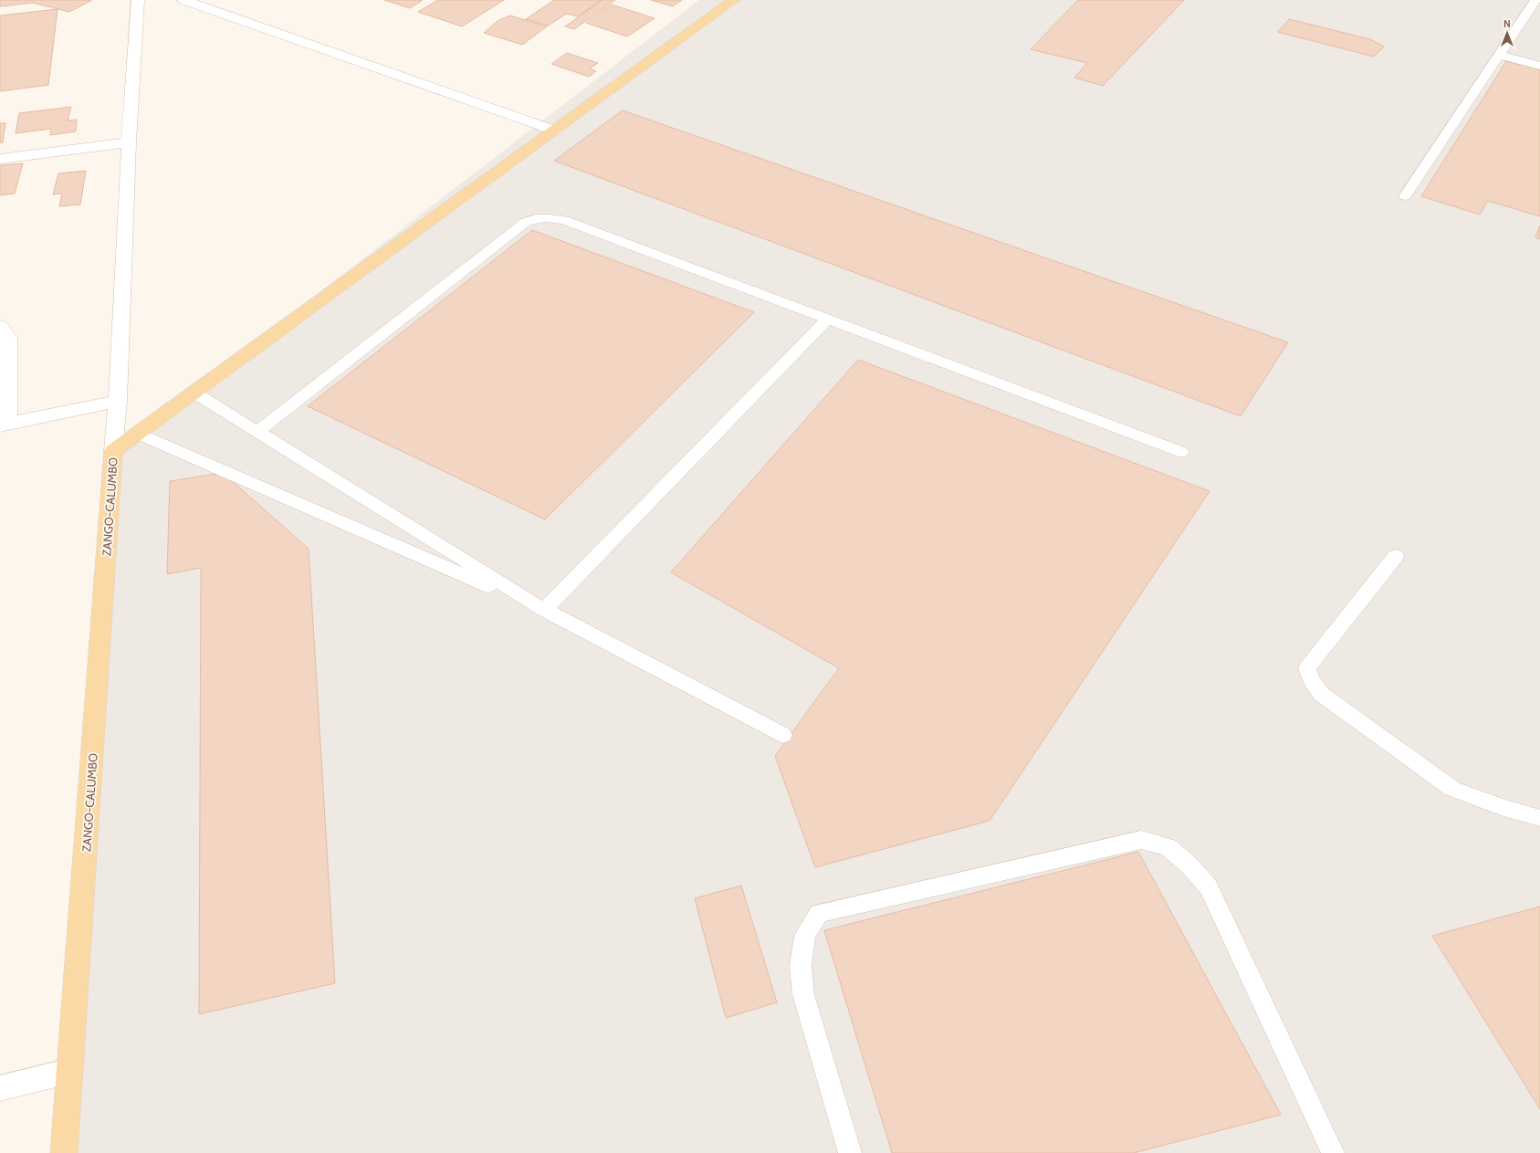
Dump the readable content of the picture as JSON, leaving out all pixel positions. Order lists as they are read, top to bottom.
{
  "streets": {
    "main road": ["ZANGO-CALUMBO"]
  },
  "north": "top"
}
